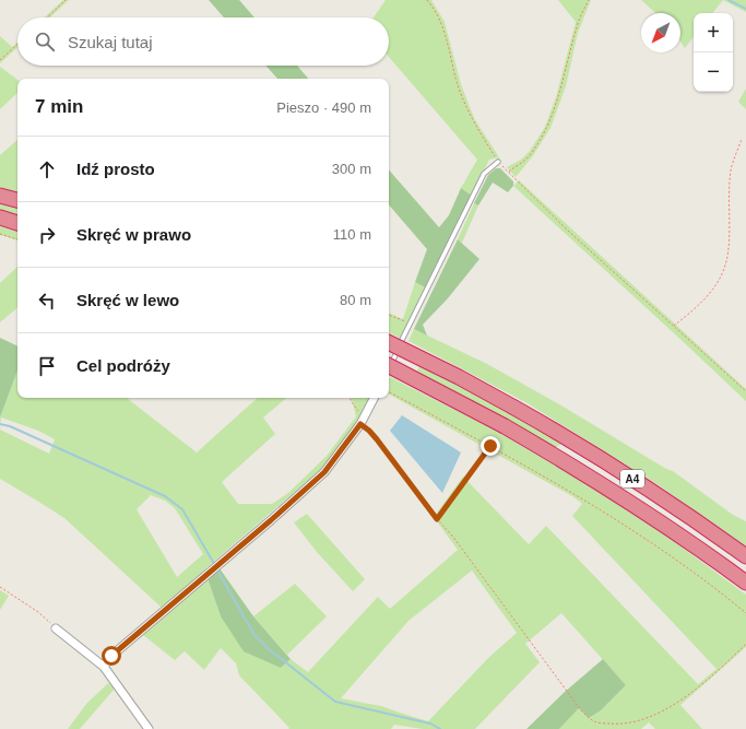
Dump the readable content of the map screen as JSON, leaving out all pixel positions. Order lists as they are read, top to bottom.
{
  "streets": {
    "highway": ["A4"]
  },
  "north": "bottom left",
  "page": {
    "map_buttons": ["+", "−"],
    "search": "Szukaj tutaj",
    "heading": ["7 min", "Pieszo · 490 m"],
    "list": [
      ["Idź prosto", "300 m"],
      ["Skręć w prawo", "110 m"],
      ["Skręć w lewo", "80 m"],
      "Cel podróży"
    ]
  }
}
